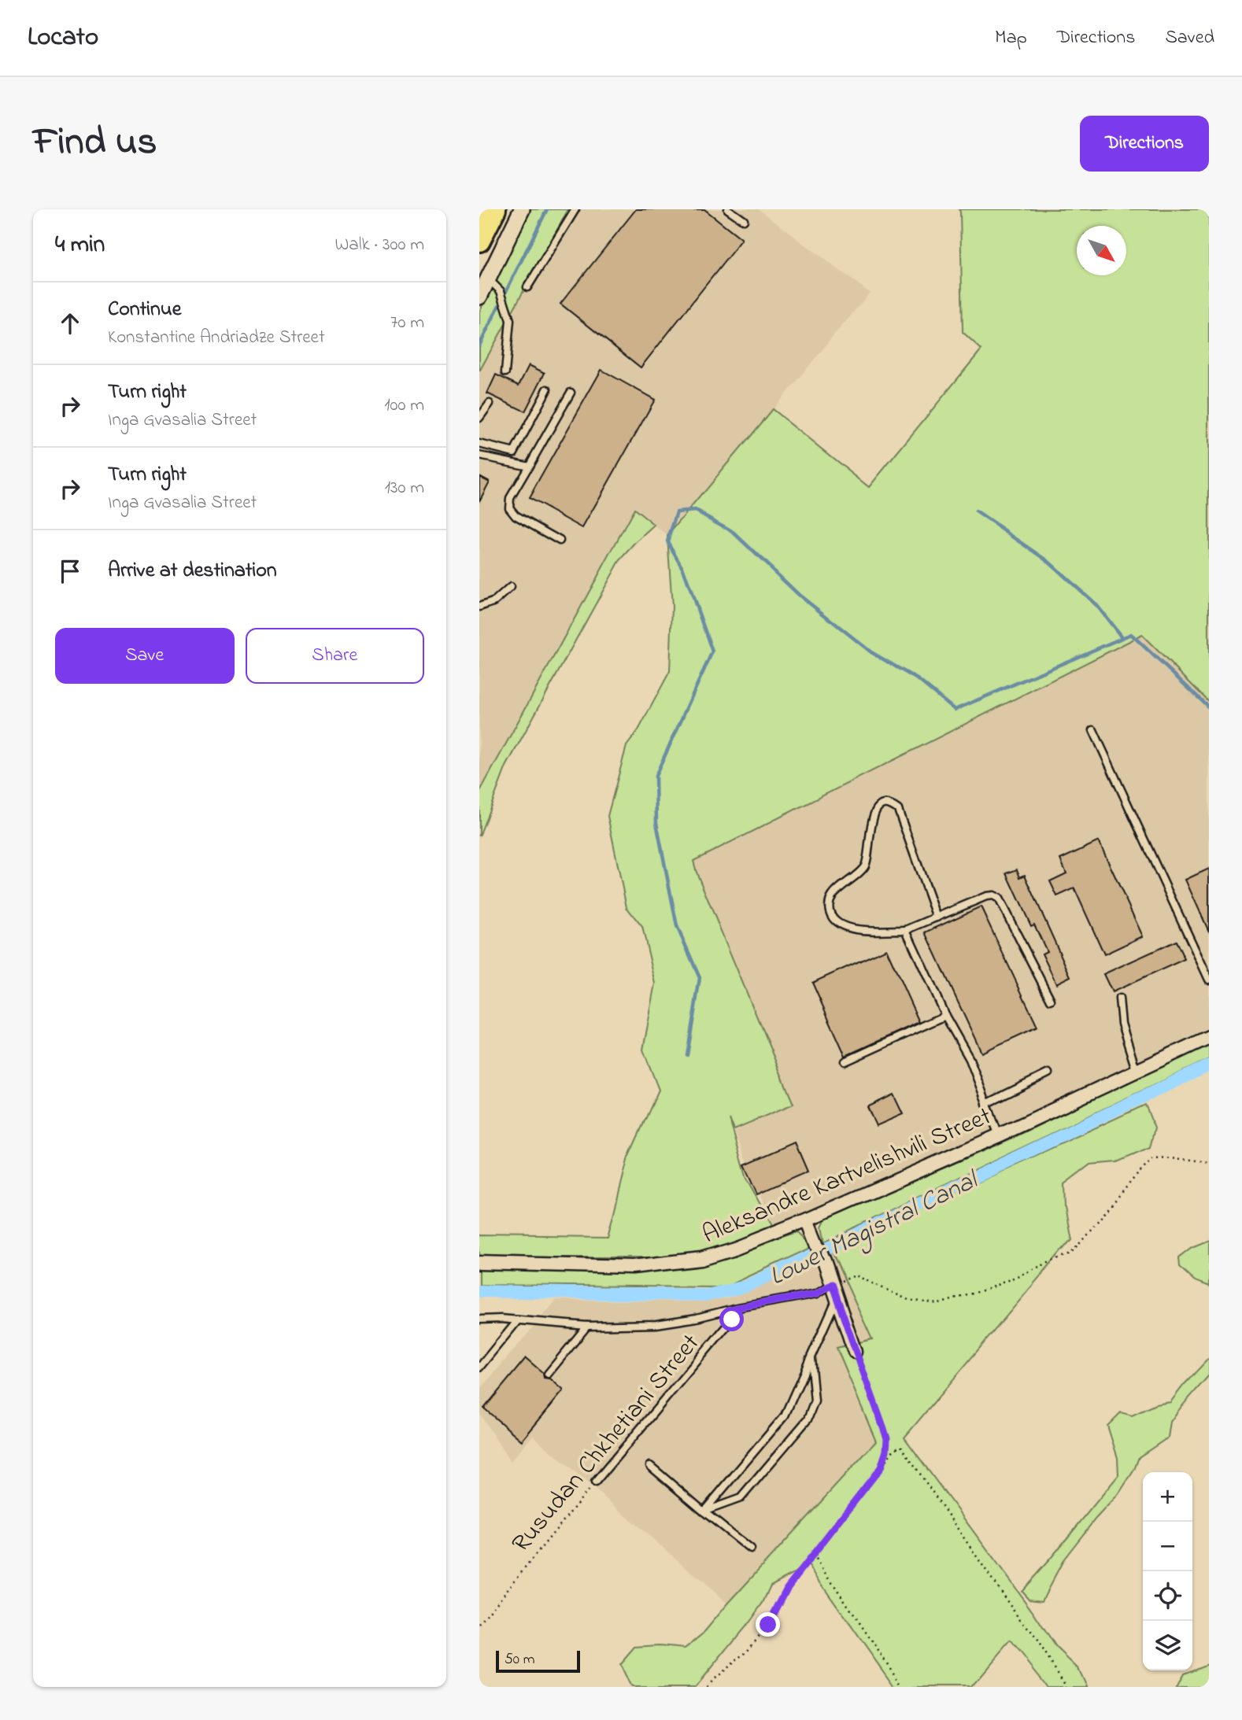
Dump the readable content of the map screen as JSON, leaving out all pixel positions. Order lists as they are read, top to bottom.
{
  "streets": {
    "street": ["Aleksandre Kartvelishvili Street"],
    "lane": ["Rusudan Chkhetiani Street"]
  },
  "water": ["Lower Magistral Canal"],
  "scale_bar": "50 m",
  "north": "bottom right",
  "page": {
    "header": "Locato",
    "nav": ["Map", "Directions", "Saved"],
    "title": "Find us",
    "buttons": [
      "Directions",
      ["Save", "Share"]
    ],
    "heading": ["4 min", "Walk · 300 m"],
    "list": [
      ["Continue", "Konstantine Andriadze Street", "70 m"],
      ["Turn right", "Inga Gvasalia Street", "100 m"],
      ["Turn right", "Inga Gvasalia Street", "130 m"],
      "Arrive at destination"
    ],
    "map_buttons": ["+", "−"],
    "scale": "50 m"
  }
}
